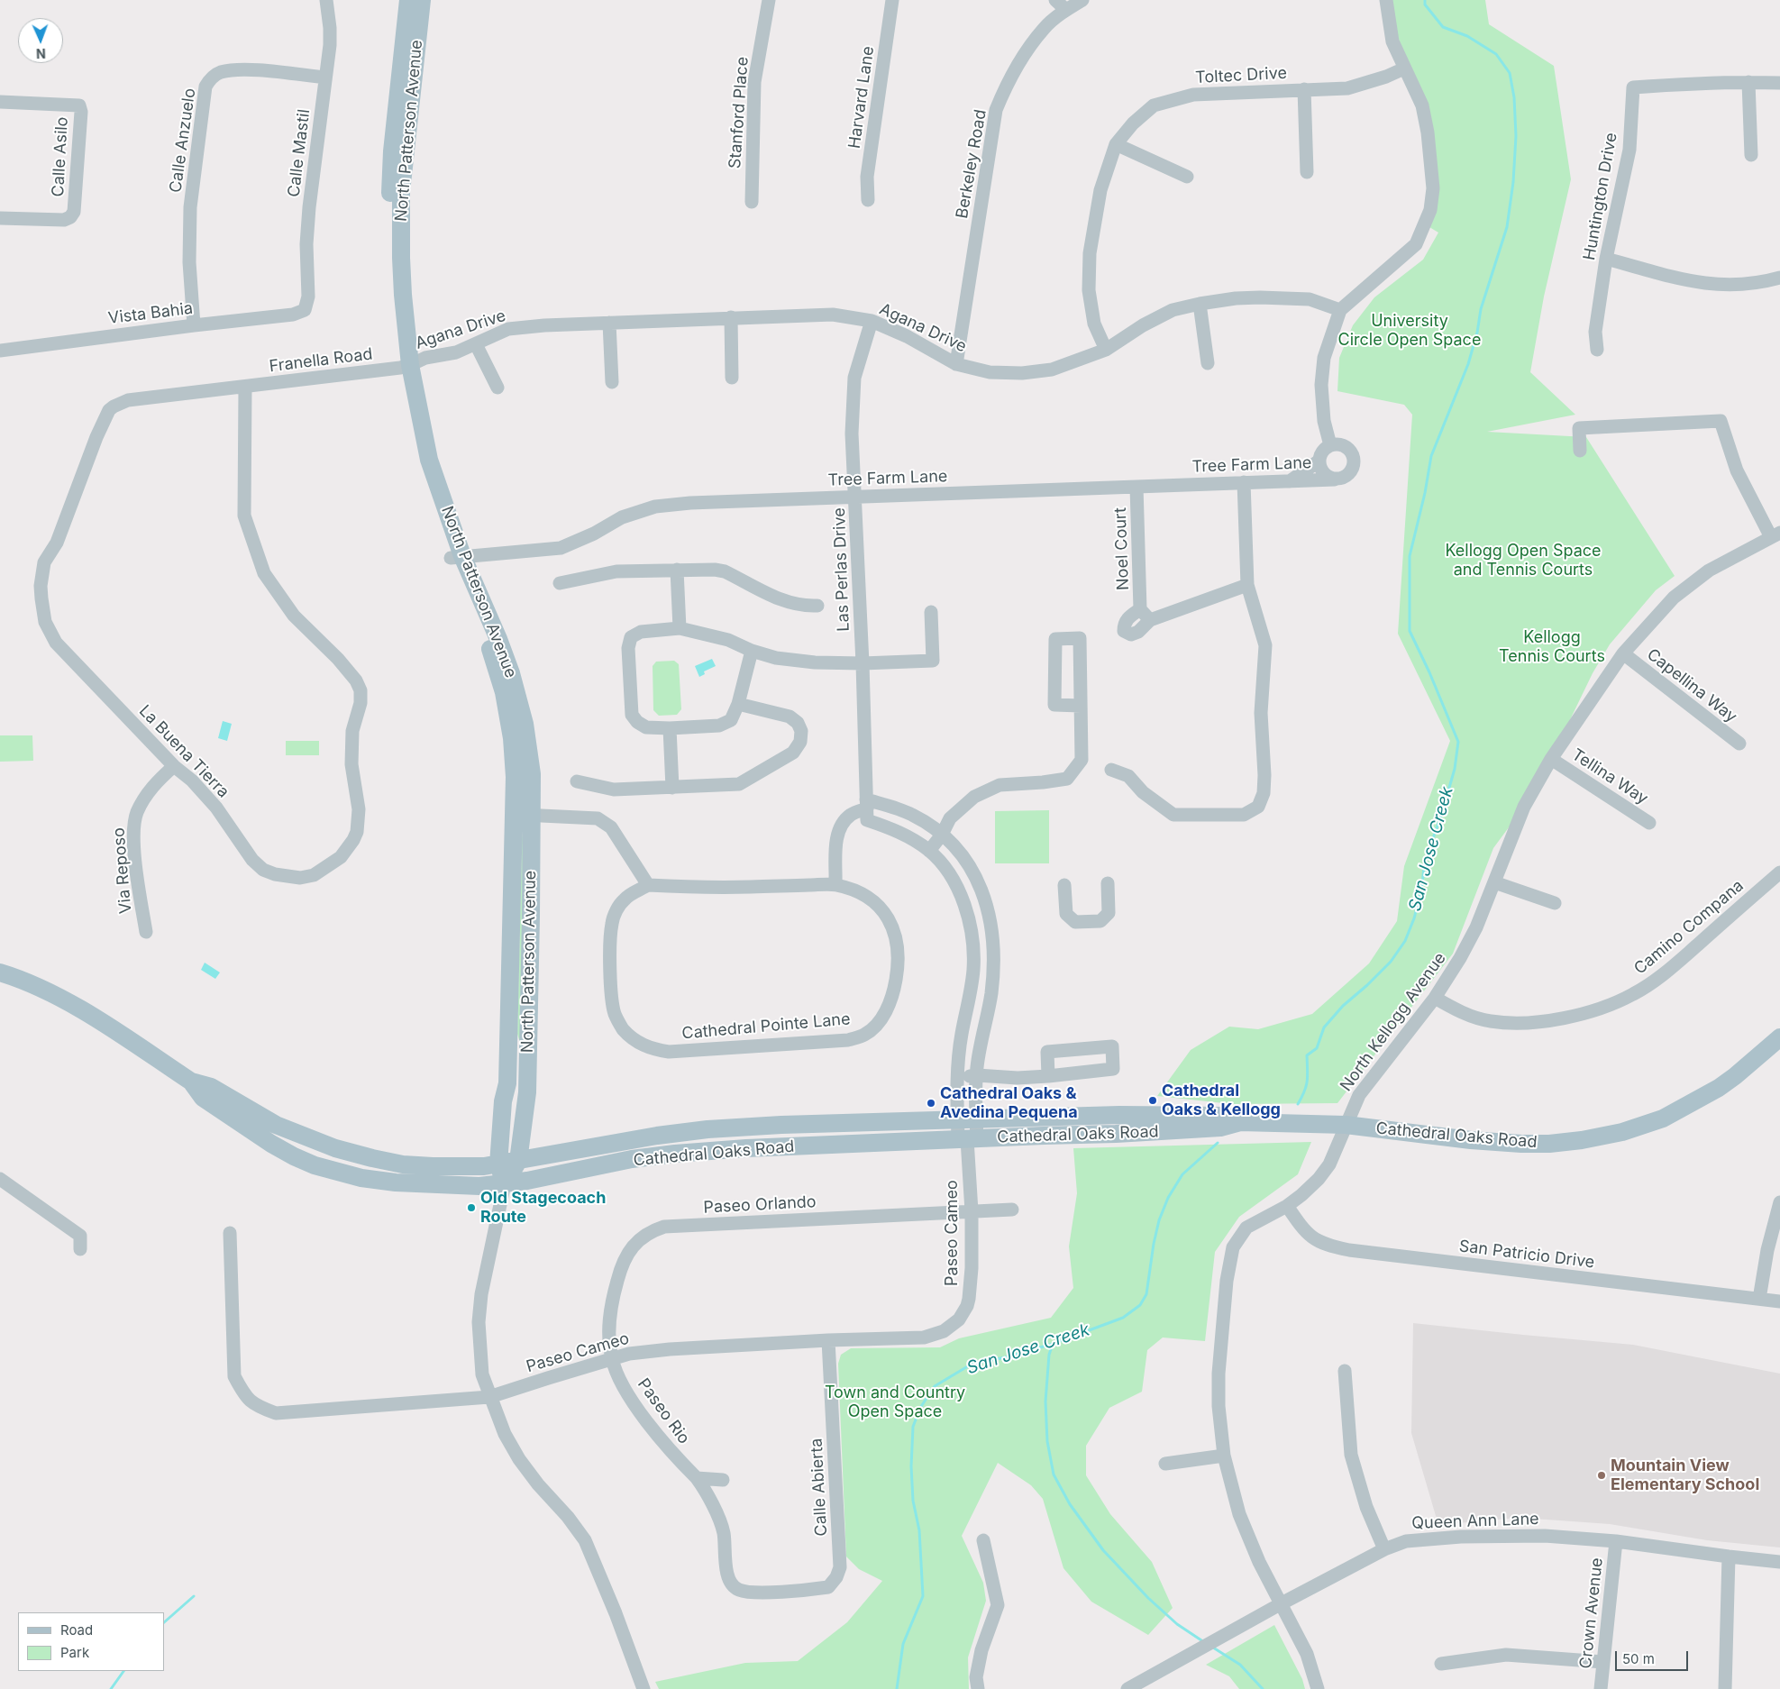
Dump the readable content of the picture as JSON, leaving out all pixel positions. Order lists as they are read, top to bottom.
{
  "streets": {
    "main road": ["North Patterson Avenue", "Cathedral Oaks Road"],
    "street": [
      "Toltec Drive",
      "Harvard Lane",
      "Stanford Place",
      "Calle Anzuelo",
      "Calle Mastil",
      "Calle Asilo",
      "Berkeley Road",
      "Huntington Drive",
      "Vista Bahia",
      "Agana Drive",
      "Franella Road",
      "Tree Farm Lane",
      "Noel Court",
      "Las Perlas Drive",
      "Capellina Way",
      "La Buena Tierra",
      "Tellina Way",
      "Via Reposo",
      "Camino Compana",
      "North Kellogg Avenue",
      "Cathedral Pointe Lane",
      "Paseo Orlando",
      "Paseo Cameo",
      "San Patricio Drive",
      "Paseo Rio",
      "Calle Abierta",
      "Queen Ann Lane",
      "Crown Avenue"
    ]
  },
  "crossings": [
    ["Toltec Drive", "Agana Drive"],
    ["North Patterson Avenue", "Agana Drive"],
    ["North Patterson Avenue", "Franella Road"],
    ["North Patterson Avenue", "Tree Farm Lane"],
    ["North Patterson Avenue", "Cathedral Oaks Road"],
    ["North Patterson Avenue", "Paseo Cameo"],
    ["Calle Anzuelo", "Calle Mastil"],
    ["Calle Anzuelo", "Vista Bahia"],
    ["Calle Mastil", "Vista Bahia"],
    ["Berkeley Road", "Agana Drive"],
    ["Agana Drive", "Franella Road"],
    ["Agana Drive", "Las Perlas Drive"],
    ["Franella Road", "La Buena Tierra"],
    ["Tree Farm Lane", "Noel Court"],
    ["Tree Farm Lane", "Las Perlas Drive"],
    ["Capellina Way", "North Kellogg Avenue"],
    ["La Buena Tierra", "Via Reposo"],
    ["Tellina Way", "North Kellogg Avenue"],
    ["Camino Compana", "North Kellogg Avenue"],
    ["North Kellogg Avenue", "Cathedral Oaks Road"],
    ["North Kellogg Avenue", "San Patricio Drive"],
    ["North Kellogg Avenue", "Queen Ann Lane"],
    ["Cathedral Oaks Road", "Paseo Cameo"],
    ["Paseo Orlando", "Paseo Cameo"],
    ["Paseo Orlando", "Paseo Rio"],
    ["Paseo Cameo", "Paseo Rio"],
    ["Paseo Cameo", "Calle Abierta"],
    ["Paseo Rio", "Calle Abierta"],
    ["Queen Ann Lane", "Crown Avenue"]
  ],
  "water": ["San Jose Creek"],
  "parks": [
    "University Circle Open Space",
    "Kellogg Open Space and Tennis Courts",
    "Kellogg Tennis Courts",
    "Town and Country Open Space"
  ],
  "places": [
    "Cathedral Oaks & Kellogg",
    "Cathedral Oaks & Avedina Pequena",
    "Old Stagecoach Route",
    "Mountain View Elementary School"
  ],
  "legend": ["Road", "Park"],
  "scale_bar": "50 m",
  "north": "bottom"
}
